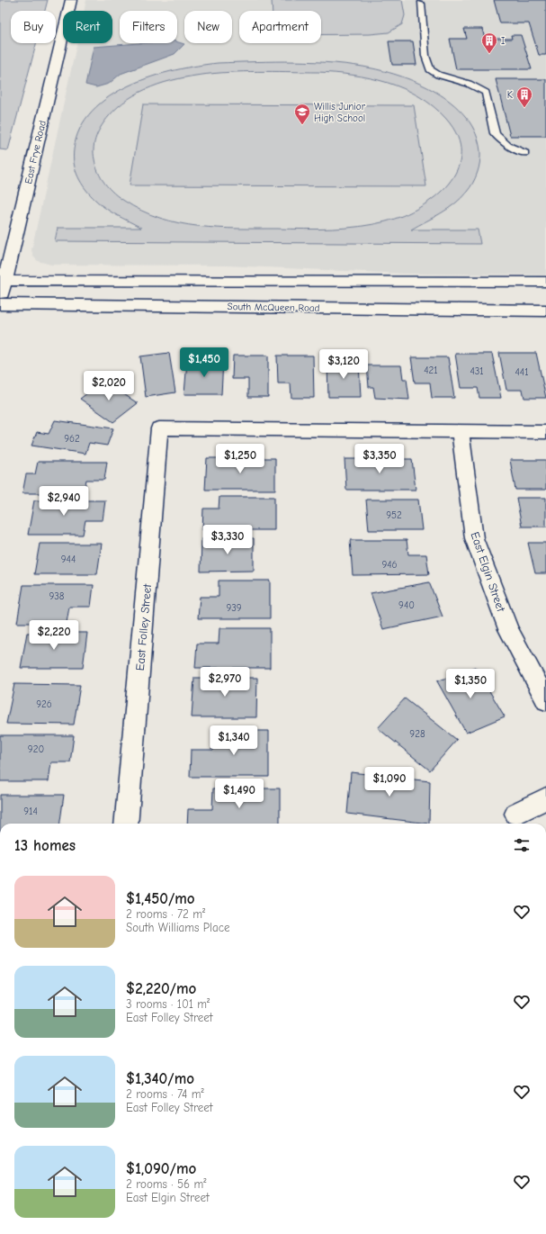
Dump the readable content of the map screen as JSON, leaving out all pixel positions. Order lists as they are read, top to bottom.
{
  "streets": {
    "street": [
      "East Frye Road",
      "South McQueen Road",
      "East Elgin Street",
      "East Folley Street"
    ]
  },
  "crossings": [
    ["East Frye Road", "South McQueen Road"],
    ["East Elgin Street", "East Folley Street"]
  ],
  "places": {
    "building": ["I", "K"],
    "school or university": ["Willis Junior High School"]
  },
  "house_numbers": [
    "421",
    "431",
    "441",
    "962",
    "952",
    "944",
    "946",
    "938",
    "940",
    "939",
    "926",
    "928",
    "920",
    "914"
  ],
  "page": {
    "chip": [
      "Buy",
      "Rent",
      "Filters",
      "New",
      "Apartment"
    ],
    "price": [
      "$1,450",
      "$3,120",
      "$2,020",
      "$1,250",
      "$3,350",
      "$2,940",
      "$3,330",
      "$2,220",
      "$2,970",
      "$1,350",
      "$1,340",
      "$1,090",
      "$1,490"
    ],
    "heading": "13 homes",
    "list": [
      {
        "name": "$1,450/mo",
        "note": "2 rooms · 72 m² · South Williams Place"
      },
      {
        "name": "$2,220/mo",
        "note": "3 rooms · 101 m² · East Folley Street"
      },
      {
        "name": "$1,340/mo",
        "note": "2 rooms · 74 m² · East Folley Street"
      },
      {
        "name": "$1,090/mo",
        "note": "2 rooms · 56 m² · East Elgin Street"
      }
    ]
  }
}
